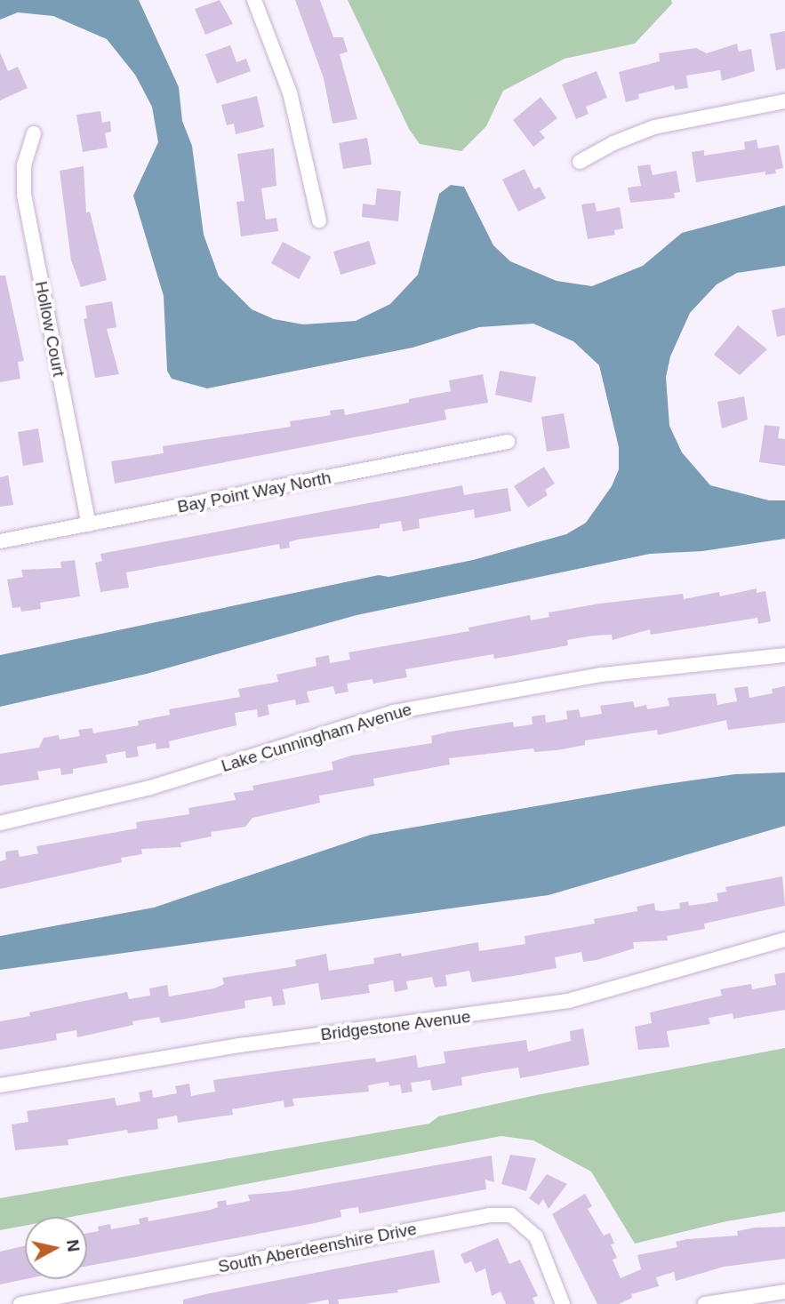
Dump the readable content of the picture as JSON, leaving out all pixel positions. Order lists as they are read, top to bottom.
{
  "streets": {
    "street": [
      "Hollow Court",
      "Bay Point Way North",
      "Lake Cunningham Avenue",
      "Bridgestone Avenue",
      "South Aberdeenshire Drive"
    ]
  },
  "crossings": [
    ["Hollow Court", "Bay Point Way North"]
  ],
  "north": "right"
}
